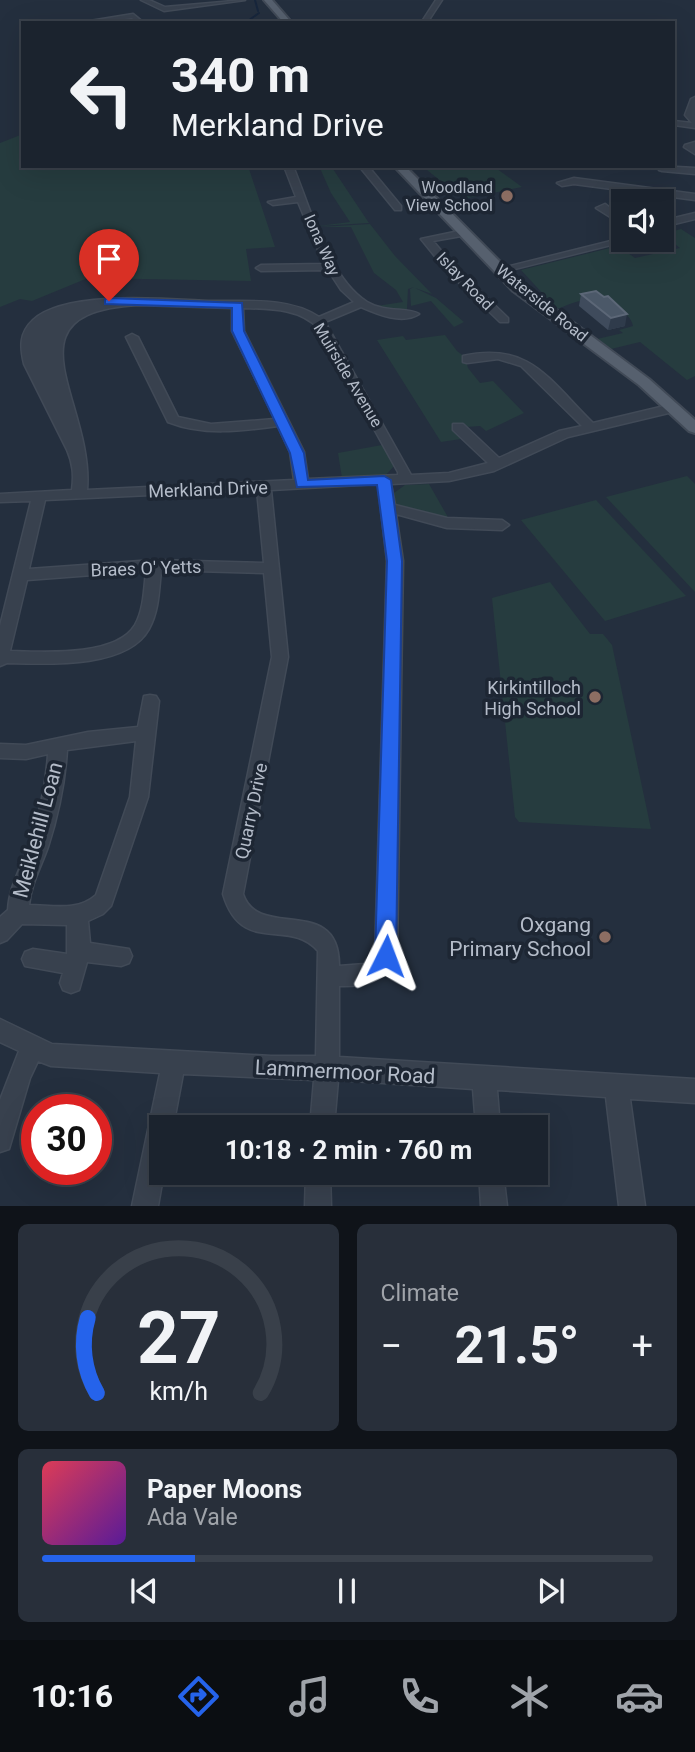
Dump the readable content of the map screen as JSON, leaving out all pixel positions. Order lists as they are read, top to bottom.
{
  "streets": {
    "main road": ["Waterside Road"],
    "street": [
      "Iona Way",
      "Islay Road",
      "Muirside Avenue",
      "Merkland Drive",
      "Braes O' Yetts",
      "Quarry Drive",
      "Meiklehill Loan",
      "Lammermoor Road"
    ]
  },
  "crossings": [
    ["Islay Road", "Waterside Road"],
    ["Waterside Road", "Merkland Drive"],
    ["Muirside Avenue", "Merkland Drive"],
    ["Merkland Drive", "Quarry Drive"],
    ["Braes O' Yetts", "Quarry Drive"],
    ["Quarry Drive", "Lammermoor Road"]
  ],
  "places": ["Woodland View School", "Kirkintilloch High School", "Oxgang Primary School"],
  "page": {
    "turn": ["340 m", "Merkland Drive"],
    "limit": "30",
    "trip": "10:18 · 2 min · 760 m",
    "tile": "Climate",
    "heat": ["−", "21.5°", "+"],
    "song": ["Paper Moons", "Ada Vale"],
    "tabs": "10:16",
    "gauge": ["27", "km/h"]
  }
}
